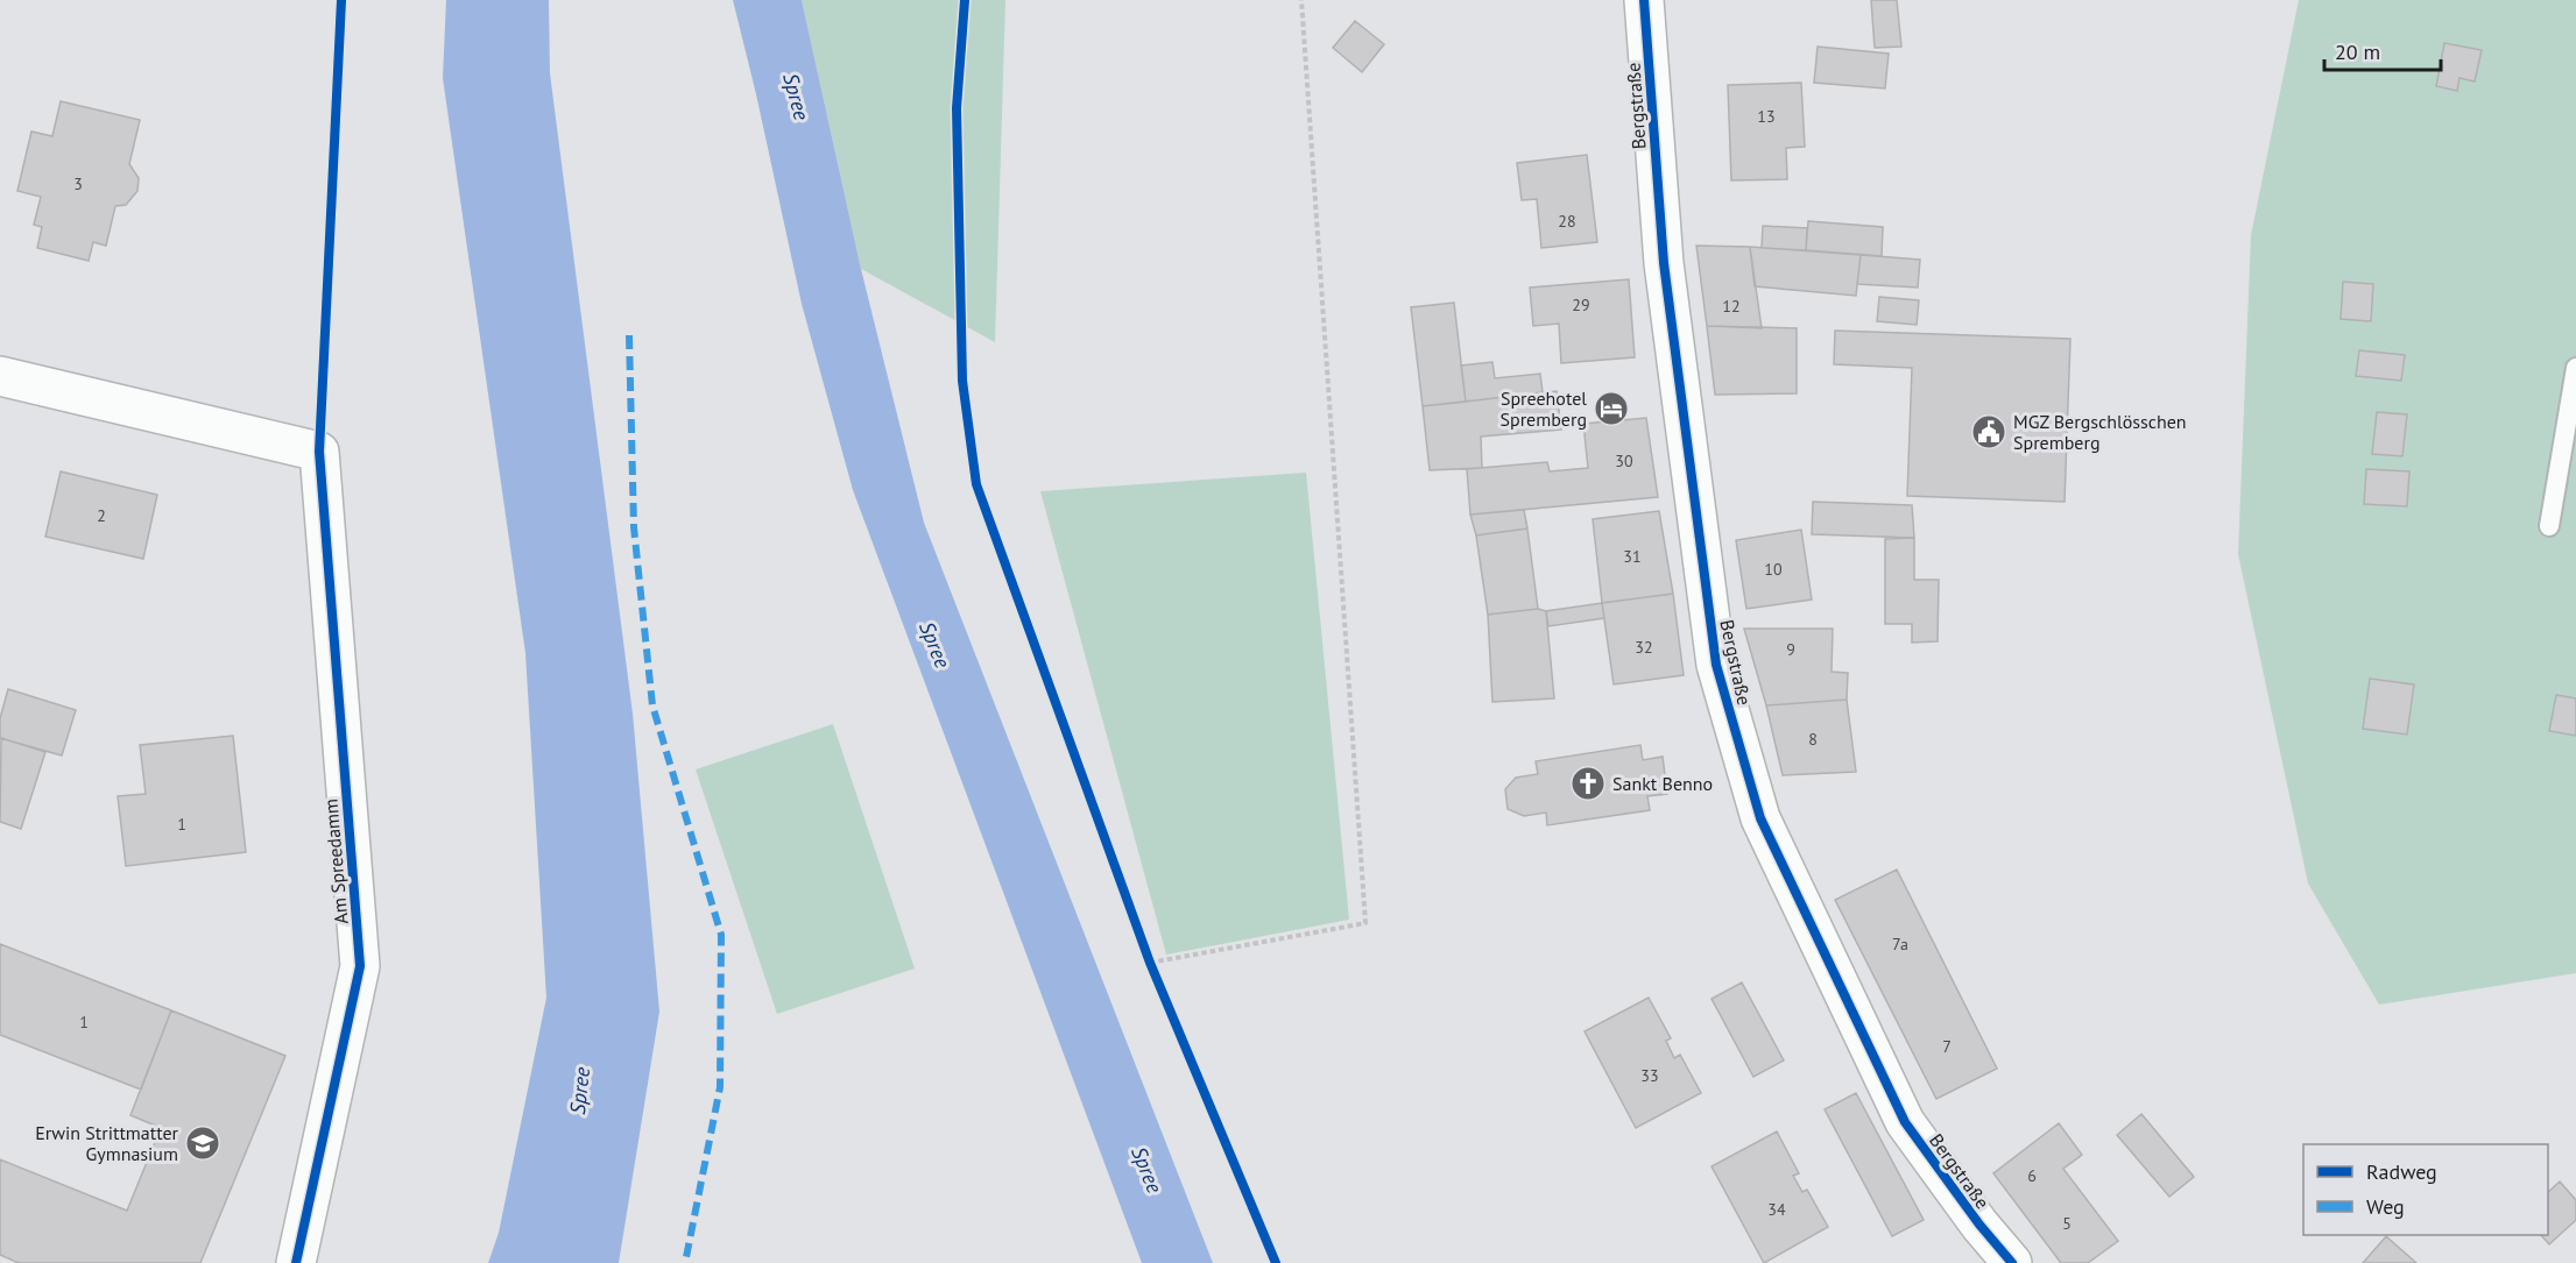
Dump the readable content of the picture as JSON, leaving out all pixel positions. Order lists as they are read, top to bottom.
{
  "streets": {
    "street": ["Bergstraße", "Am Spreedamm"]
  },
  "water": ["Spree"],
  "places": {
    "hotel": ["Spreehotel Spremberg"],
    "public building": ["MGZ Bergschlösschen Spremberg"],
    "church": ["Sankt Benno"],
    "school or university": ["Erwin Strittmatter Gymnasium"]
  },
  "house_numbers": [
    "13",
    "3",
    "28",
    "29",
    "12",
    "30",
    "2",
    "31",
    "10",
    "32",
    "9",
    "8",
    "1",
    "7a",
    "1",
    "7",
    "33",
    "6",
    "34",
    "5"
  ],
  "legend": ["Radweg", "Weg"],
  "scale_bar": "20 m"
}
